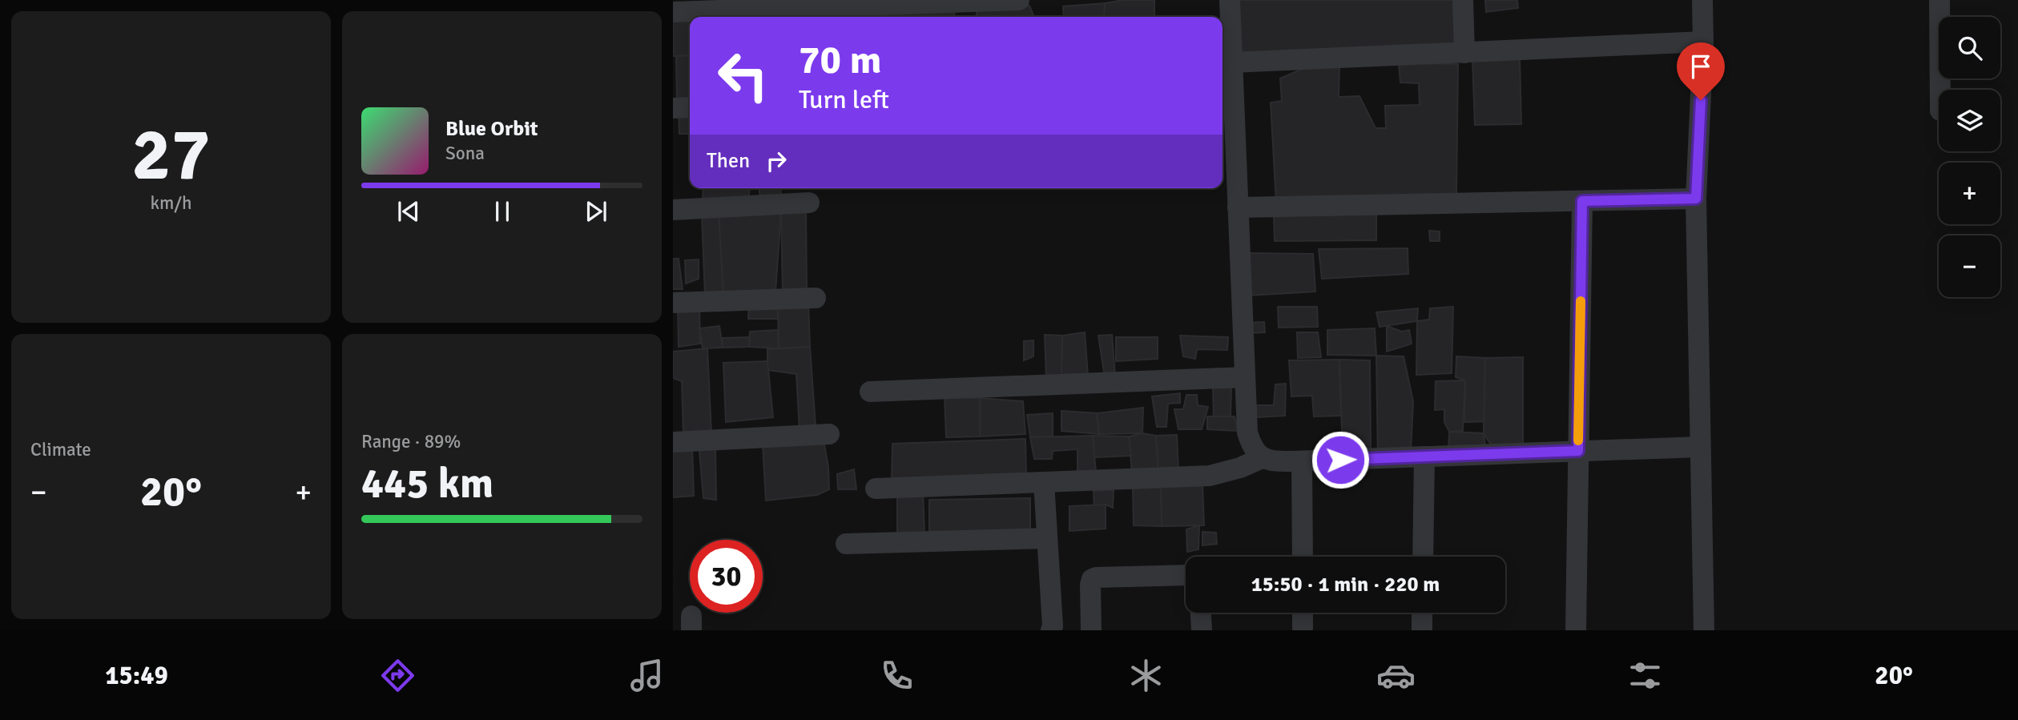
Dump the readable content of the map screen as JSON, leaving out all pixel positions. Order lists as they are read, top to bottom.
{
  "page": {
    "tile": [
      ["27", "km/h"],
      "Climate",
      ["Range · 89%", "445 km"]
    ],
    "map_buttons": ["+", "−"],
    "turn": ["70 m", "Turn left"],
    "song": ["Blue Orbit", "Sona"],
    "then": "Then",
    "heat": ["−", "20°", "+"],
    "limit": "30",
    "trip": "15:50 · 1 min · 220 m",
    "tabs": ["15:49", "20°"]
  }
}
